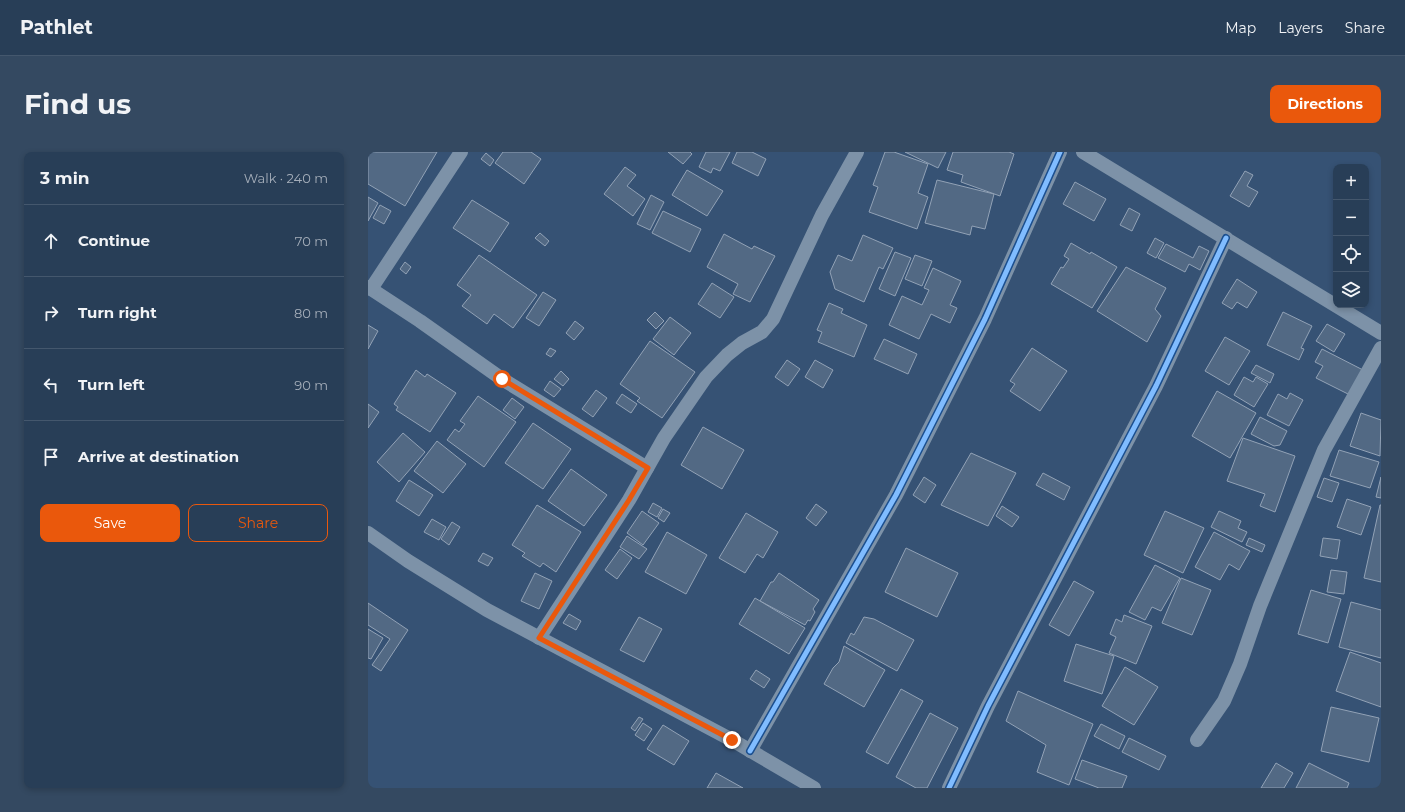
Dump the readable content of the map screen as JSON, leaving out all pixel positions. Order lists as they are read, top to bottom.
{
  "page": {
    "header": "Pathlet",
    "nav": ["Map", "Layers", "Share"],
    "buttons": [
      "Directions",
      ["Save", "Share"]
    ],
    "title": "Find us",
    "heading": ["3 min", "Walk · 240 m"],
    "map_buttons": ["+", "−"],
    "list": [
      ["Continue", "70 m"],
      ["Turn right", "80 m"],
      ["Turn left", "90 m"],
      "Arrive at destination"
    ]
  }
}
